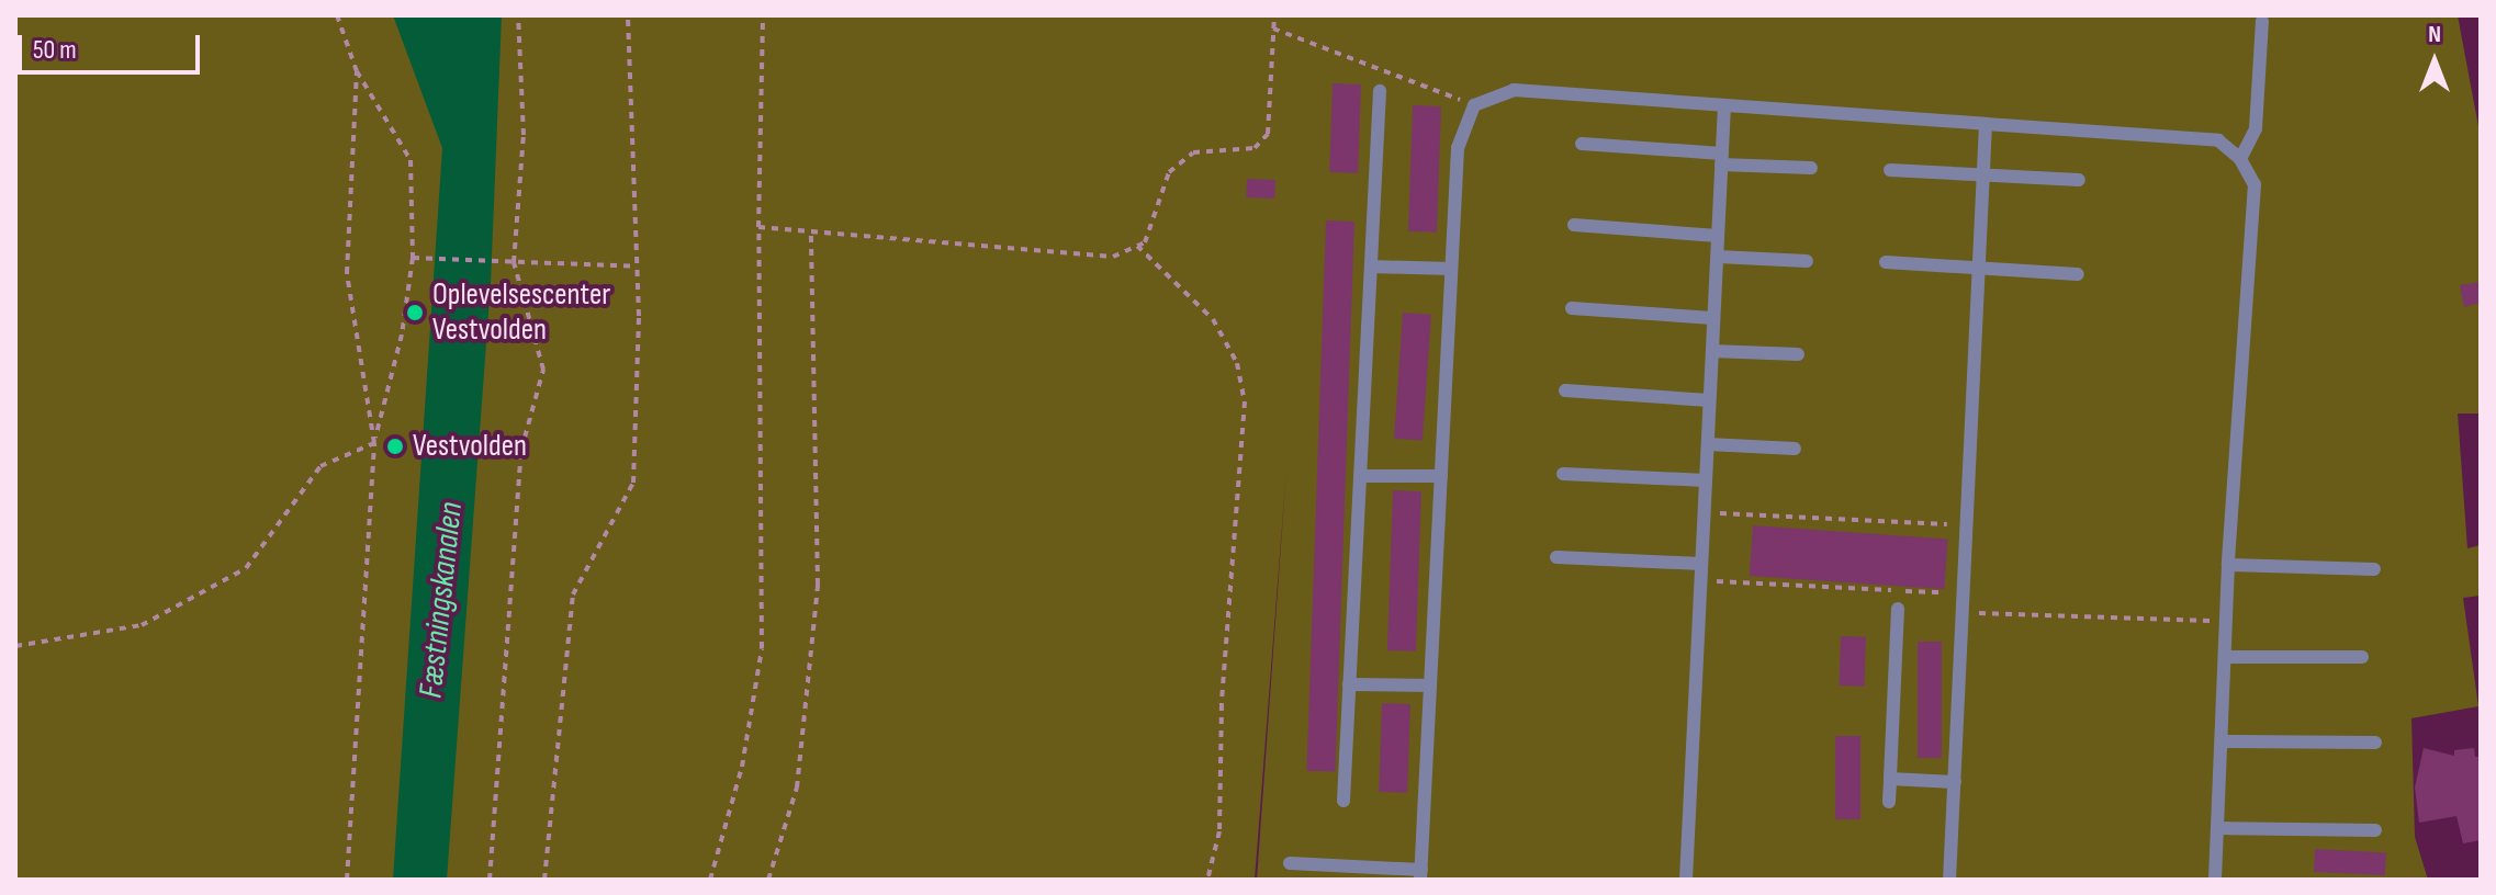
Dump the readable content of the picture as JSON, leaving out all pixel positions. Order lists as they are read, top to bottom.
{
  "water": ["Fæstningskanalen"],
  "places": ["Oplevelsescenter Vestvolden", "Vestvolden"],
  "scale_bar": "50 m",
  "north": "top"
}
